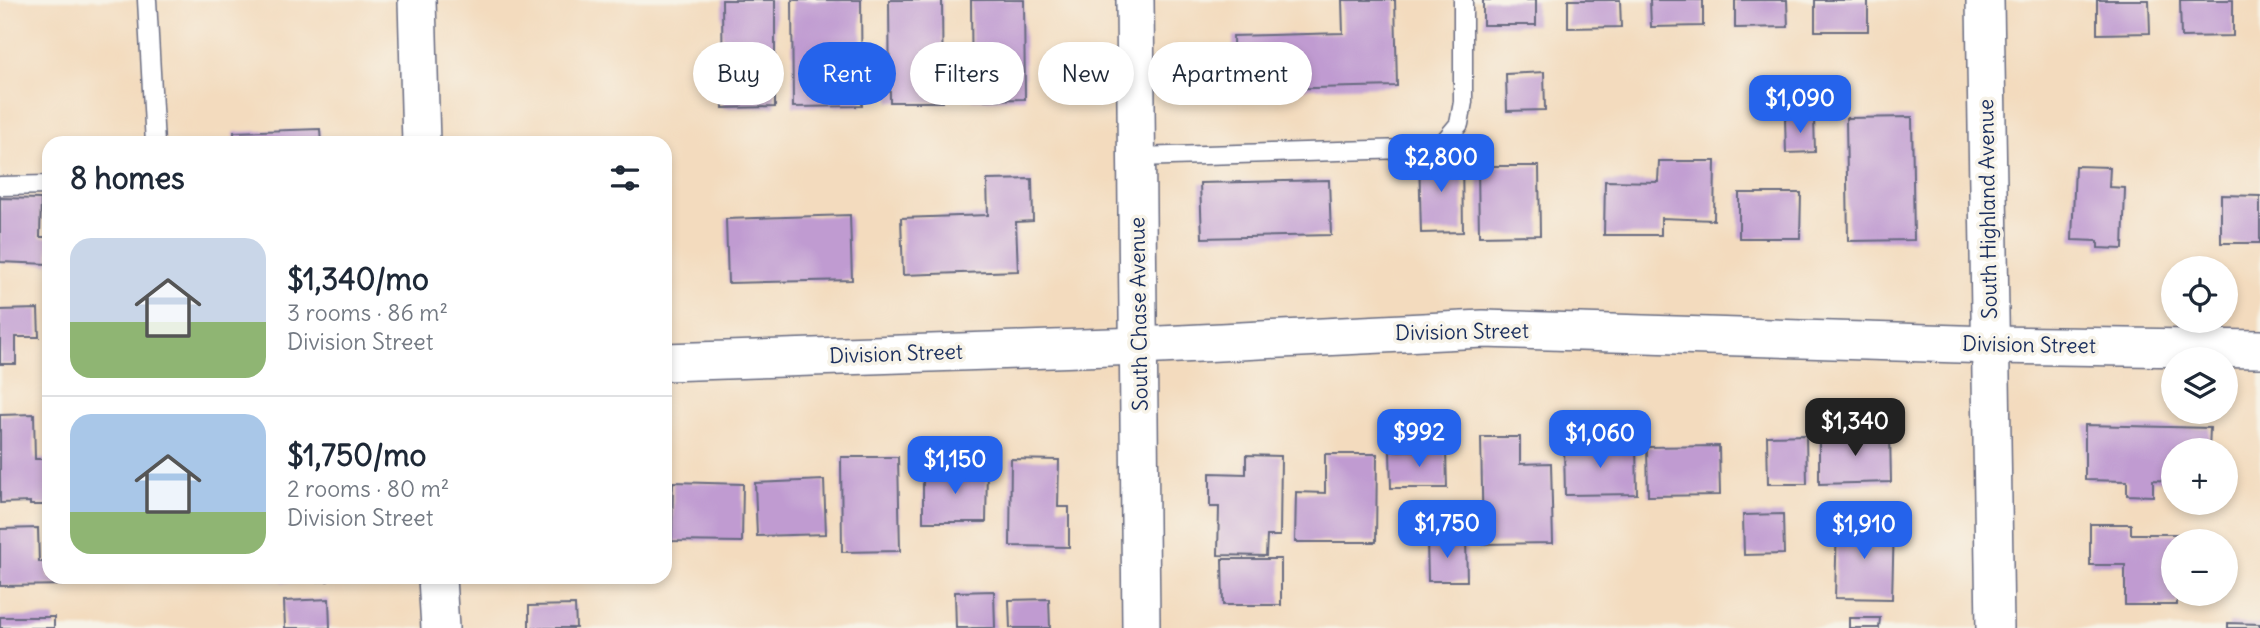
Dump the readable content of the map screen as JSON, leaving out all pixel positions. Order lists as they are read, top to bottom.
{
  "streets": {
    "street": ["South Highland Avenue", "South Chase Avenue", "Division Street"]
  },
  "crossings": [
    ["South Highland Avenue", "Division Street"],
    ["South Chase Avenue", "Division Street"]
  ],
  "page": {
    "chip": [
      "Buy",
      "Rent",
      "Filters",
      "New",
      "Apartment"
    ],
    "price": [
      "$1,090",
      "$2,800",
      "$1,340",
      "$992",
      "$1,060",
      "$1,150",
      "$1,750",
      "$1,910"
    ],
    "heading": "8 homes",
    "list": [
      {
        "name": "$1,340/mo",
        "note": "3 rooms · 86 m² · Division Street"
      },
      {
        "name": "$1,750/mo",
        "note": "2 rooms · 80 m² · Division Street"
      }
    ],
    "map_buttons": ["+", "−"]
  }
}
